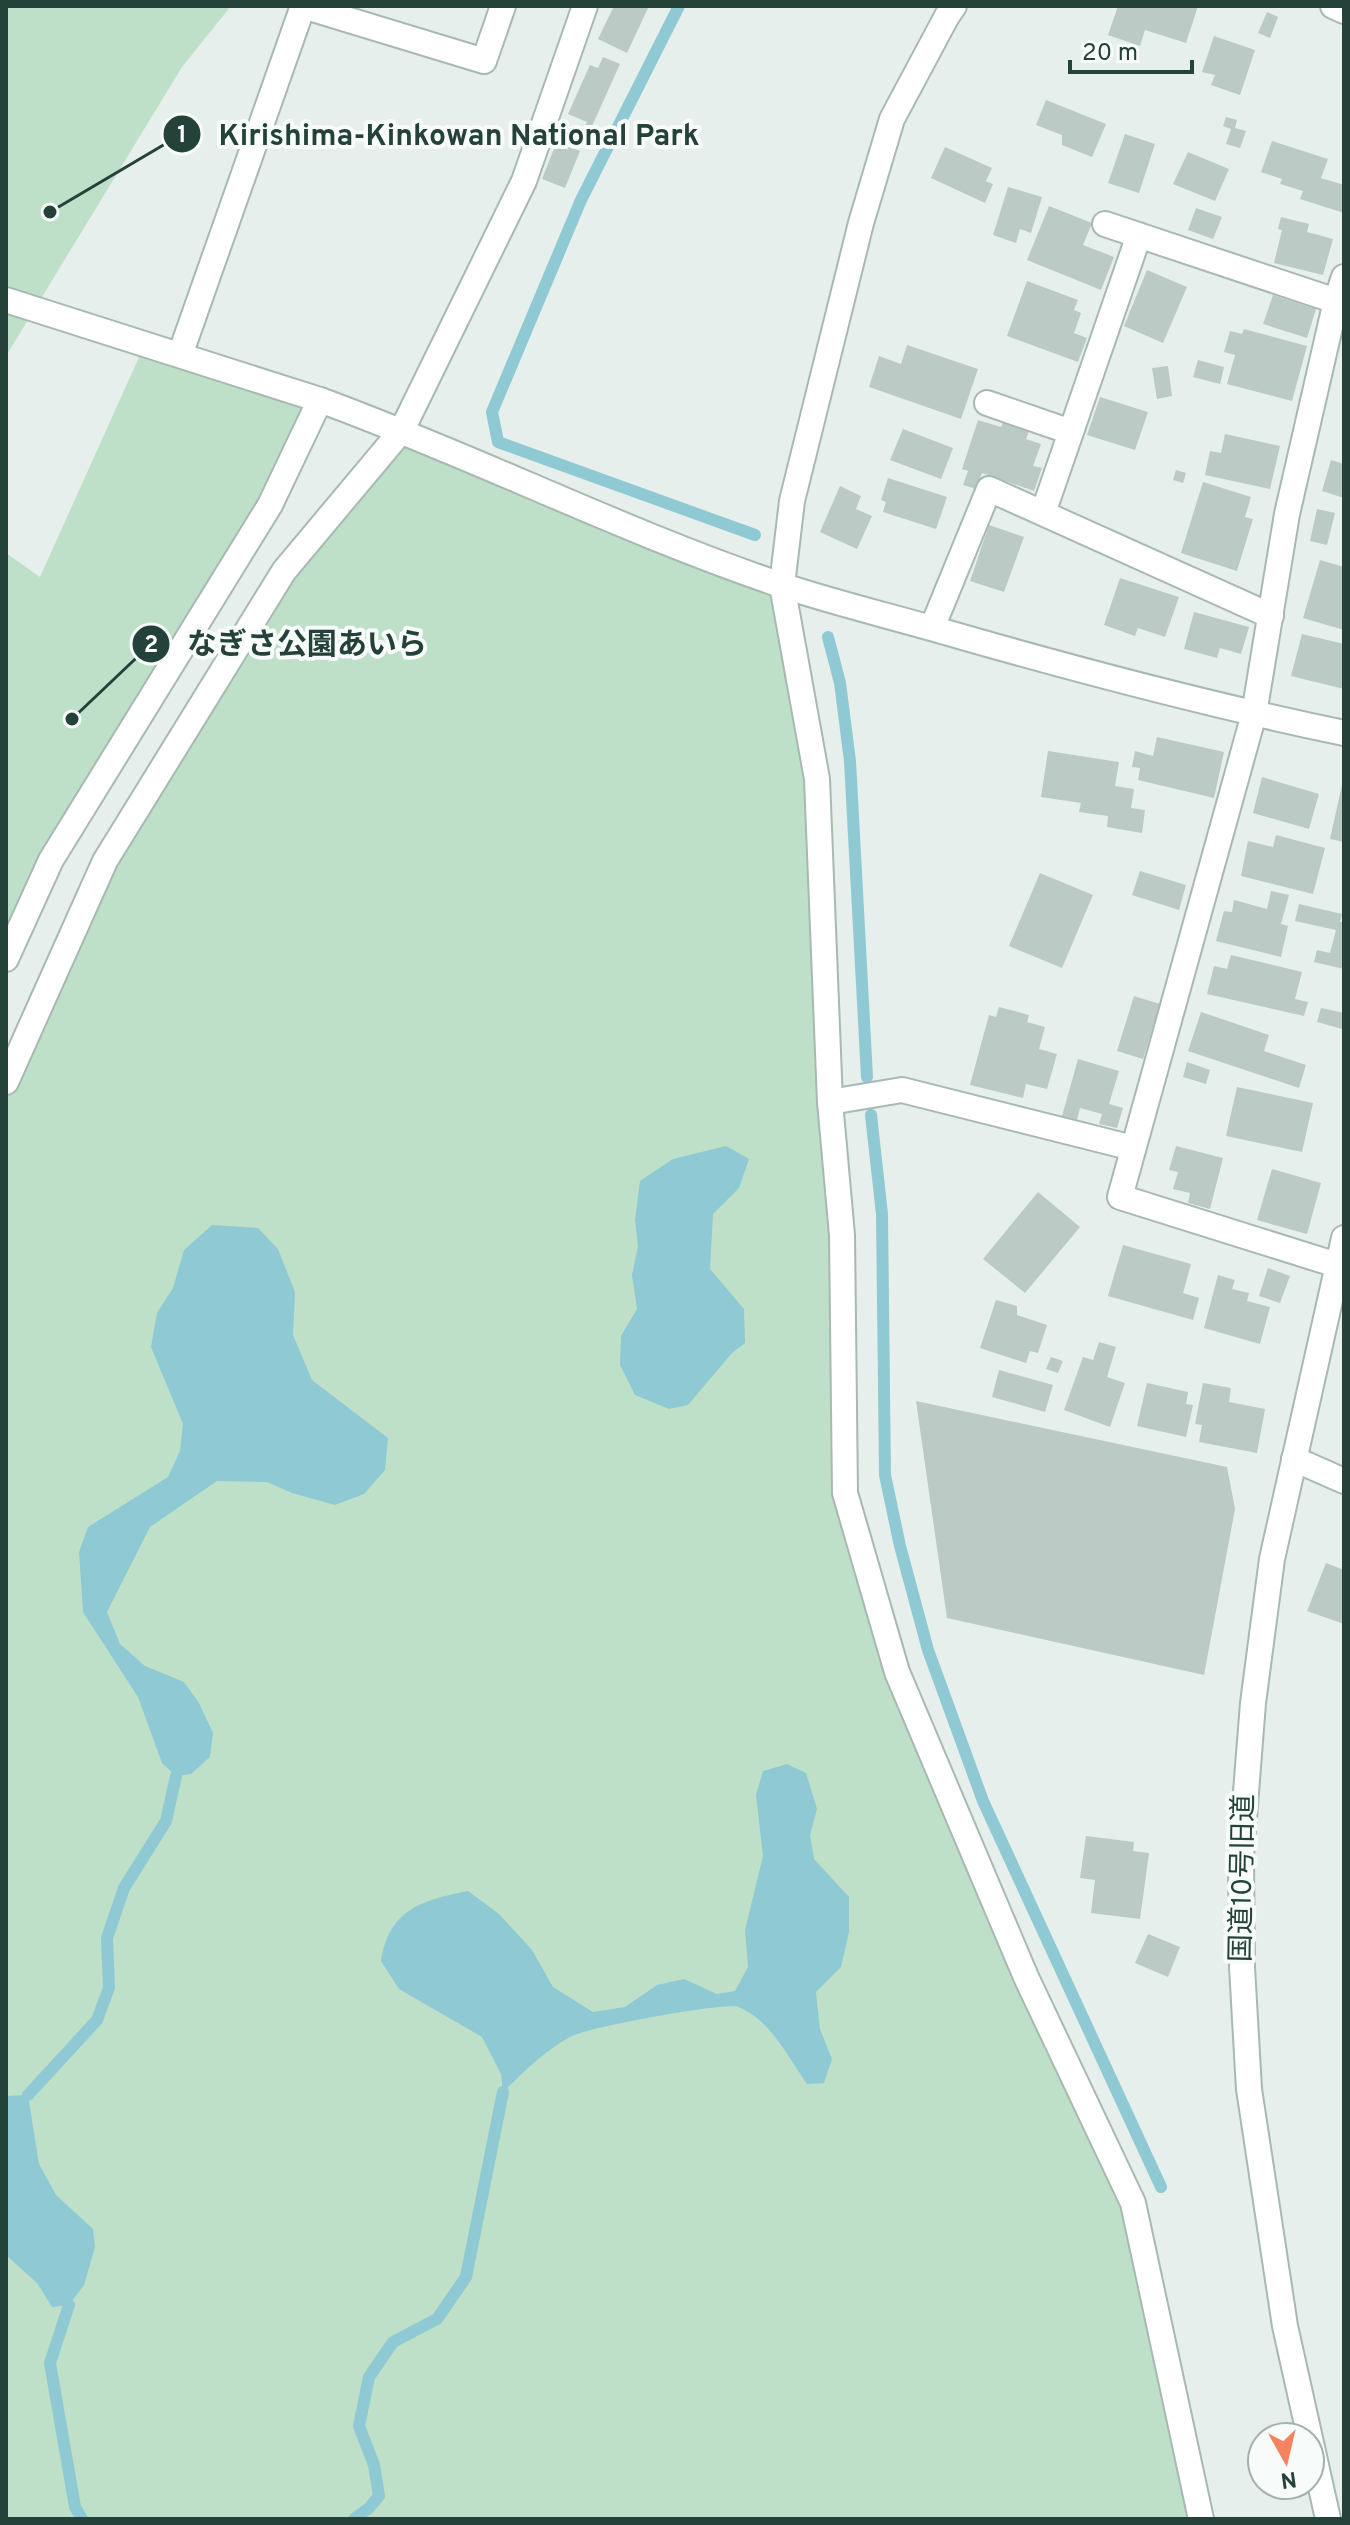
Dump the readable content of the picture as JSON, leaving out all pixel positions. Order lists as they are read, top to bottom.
{
  "streets": {
    "street": ["国道10号旧道"]
  },
  "places": ["Kirishima-Kinkowan National Park", "なぎさ公園あいら"],
  "scale_bar": "20 m",
  "north": "bottom"
}
